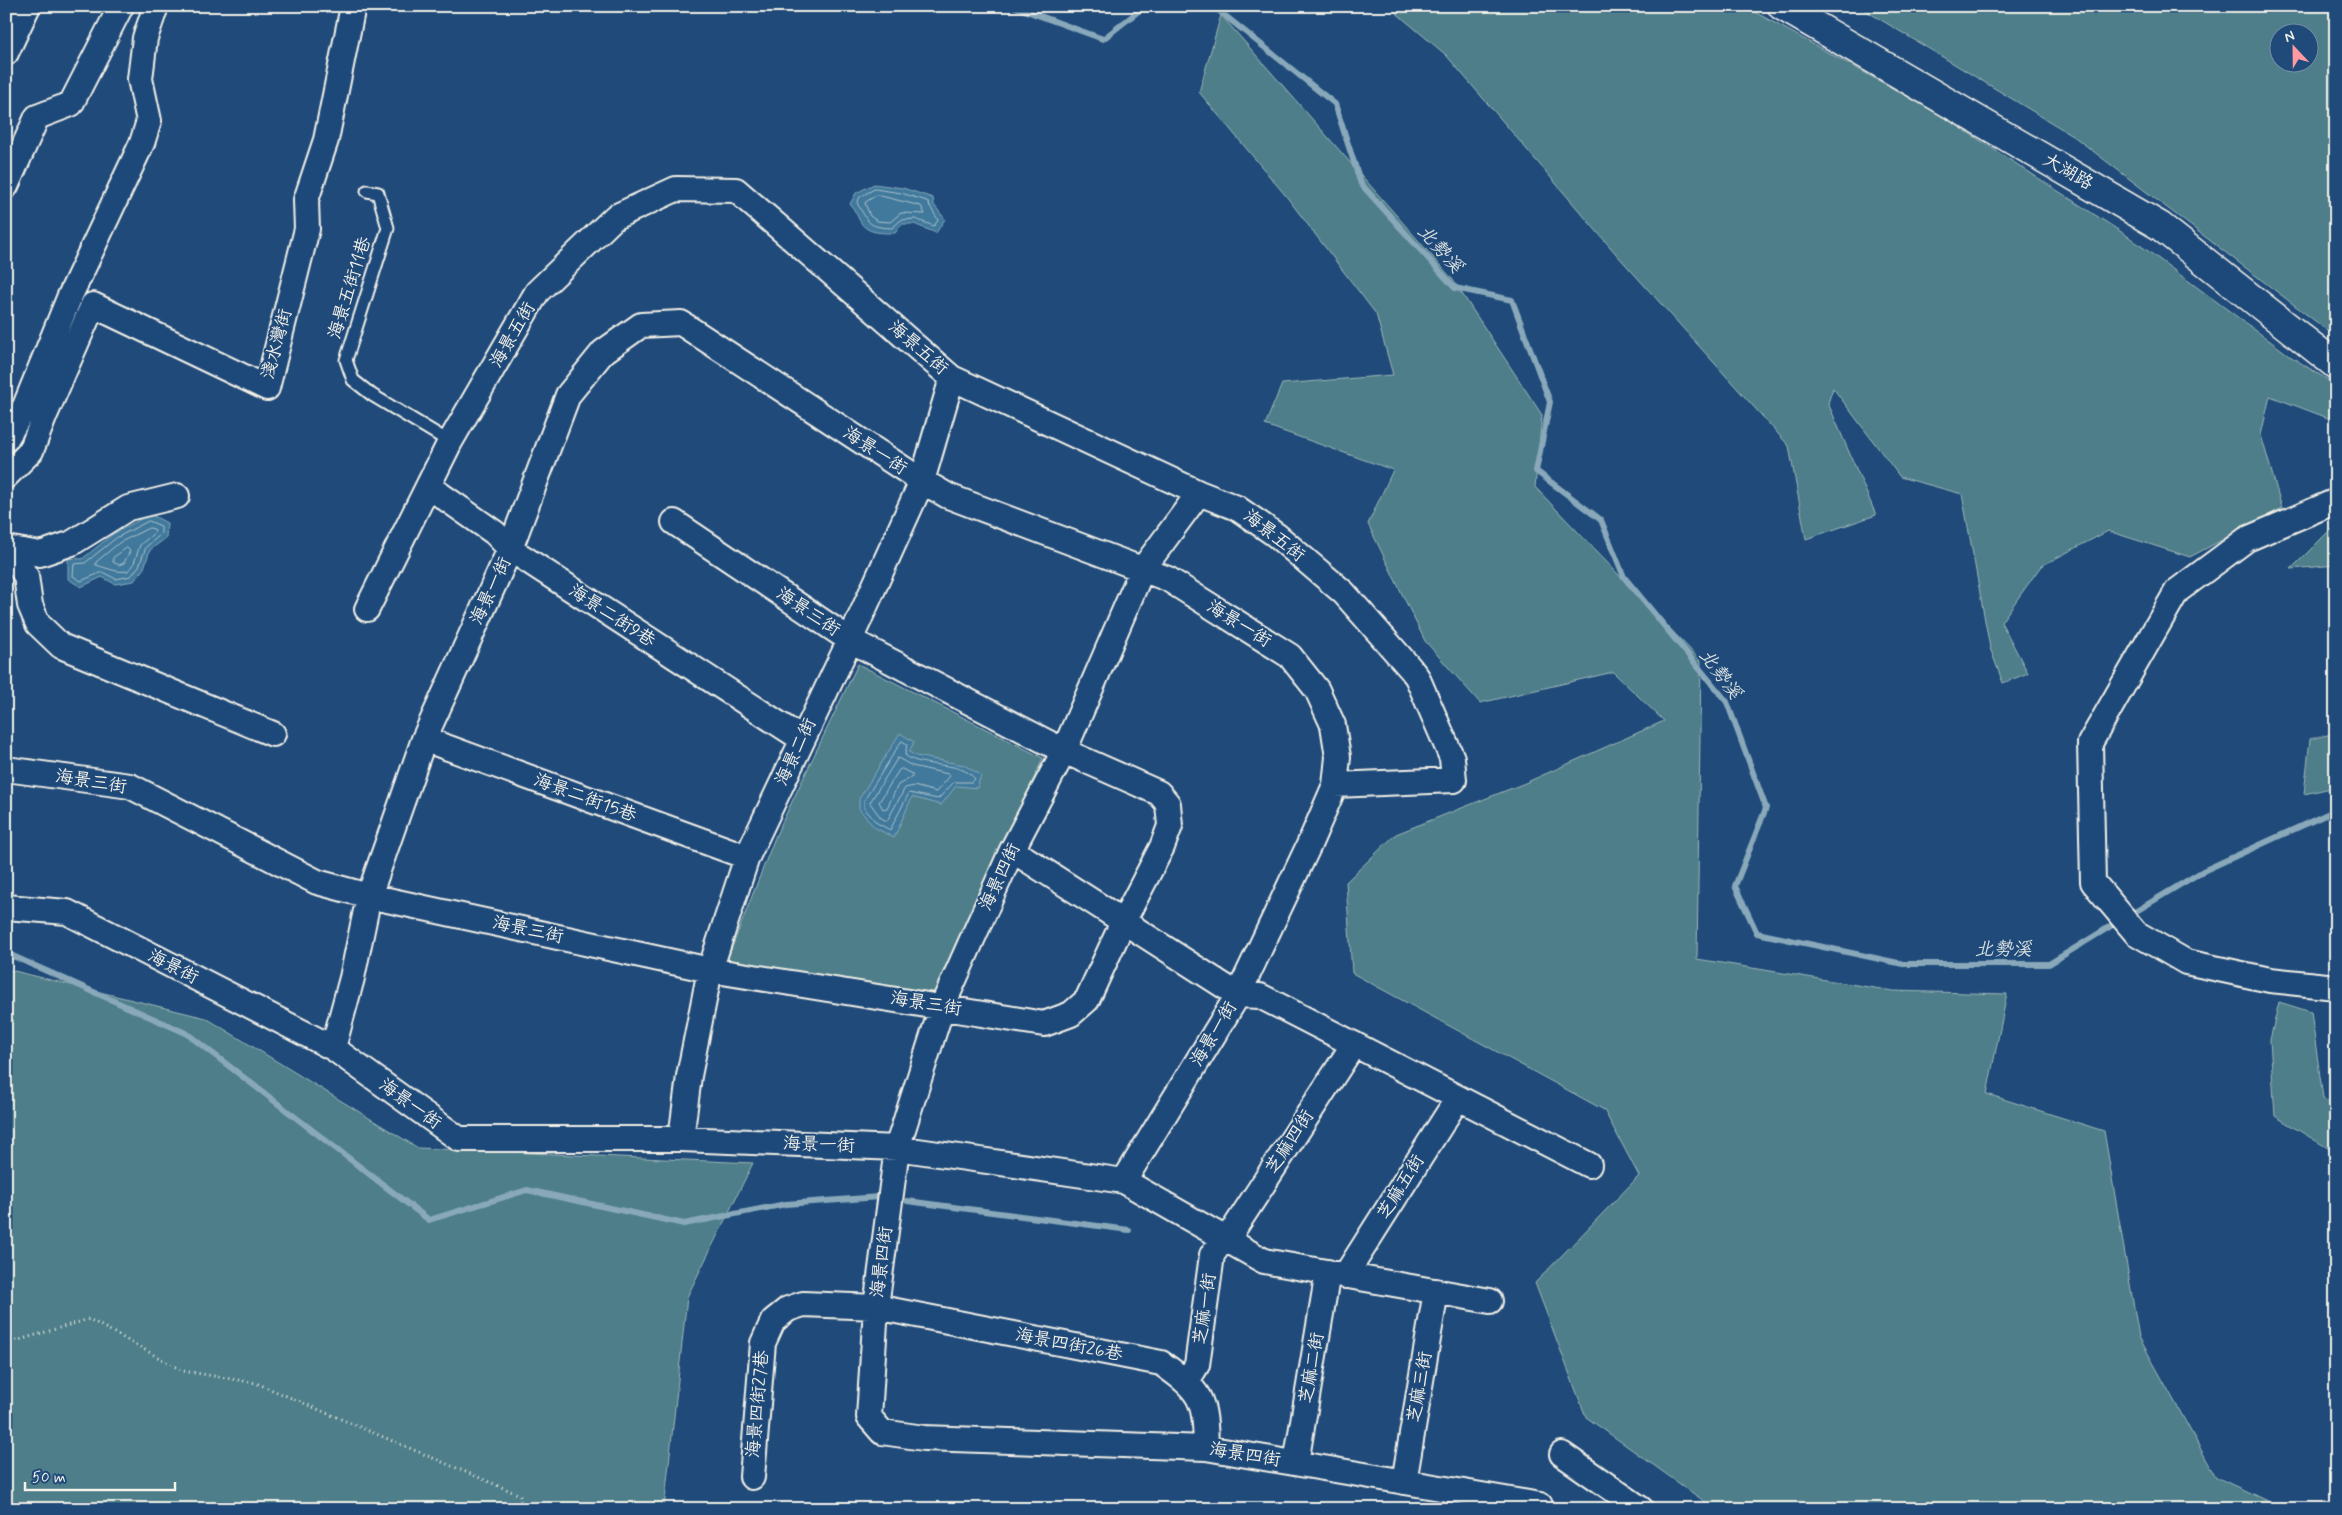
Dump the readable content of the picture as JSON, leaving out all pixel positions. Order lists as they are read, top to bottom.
{
  "streets": {
    "street": [
      "大湖路",
      "海景五街",
      "淺水灣街",
      "海景一街",
      "海景三街",
      "海景二街9巷",
      "海景二街",
      "海景二街15巷",
      "海景四街",
      "海景街",
      "芝麻四街",
      "芝麻五街",
      "芝麻一街",
      "海景四街26巷",
      "芝麻二街",
      "芝麻三街",
      "海景四街27巷"
    ],
    "lane": ["海景五街11巷"]
  },
  "crossings": [
    ["海景五街11巷", "海景五街"],
    ["海景五街", "海景一街"],
    ["海景五街", "海景二街9巷"],
    ["海景五街", "海景二街"],
    ["海景五街", "海景四街"],
    ["海景一街", "海景三街"],
    ["海景一街", "海景二街9巷"],
    ["海景一街", "海景二街"],
    ["海景一街", "海景二街15巷"],
    ["海景一街", "海景四街"],
    ["海景一街", "海景街"],
    ["海景三街", "海景二街"],
    ["海景三街", "海景四街"],
    ["海景二街9巷", "海景二街"],
    ["海景二街", "海景二街15巷"],
    ["海景四街", "海景四街26巷"],
    ["海景四街", "芝麻二街"],
    ["海景四街", "芝麻三街"],
    ["海景四街", "海景四街27巷"],
    ["芝麻四街", "芝麻一街"],
    ["芝麻五街", "芝麻二街"],
    ["芝麻一街", "海景四街26巷"],
    ["海景四街26巷", "海景四街27巷"]
  ],
  "water": ["北勢溪"],
  "scale_bar": "50 m",
  "north": "top"
}
